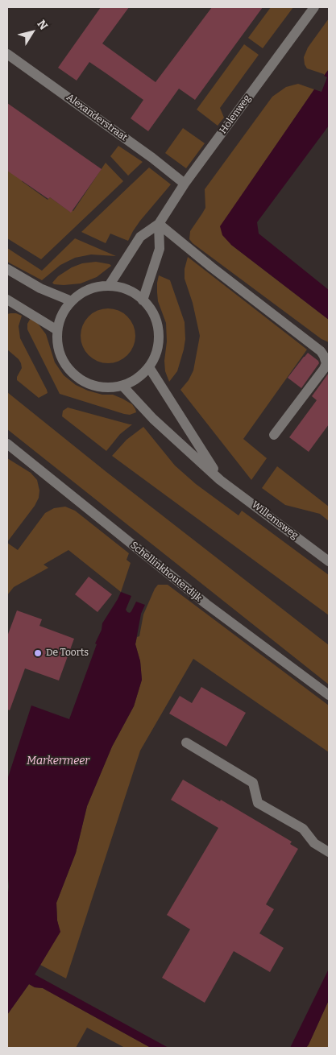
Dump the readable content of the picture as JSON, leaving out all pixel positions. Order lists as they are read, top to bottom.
{
  "streets": {
    "street": [
      "Holenweg",
      "Alexanderstraat",
      "Willemsweg",
      "Schellinkhouterdijk"
    ]
  },
  "crossings": [
    ["Holenweg", "Alexanderstraat"],
    ["Holenweg", "Willemsweg"]
  ],
  "water": ["Markermeer"],
  "places": ["De Toorts"],
  "north": "top right"
}
